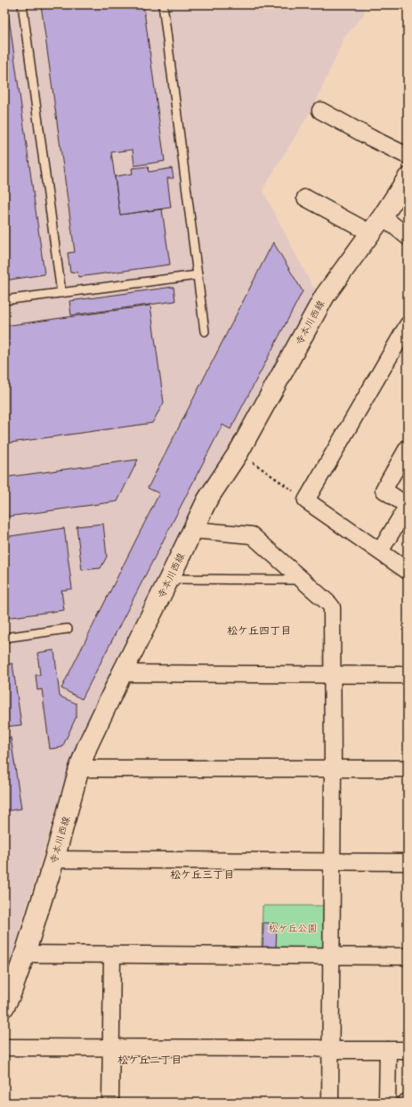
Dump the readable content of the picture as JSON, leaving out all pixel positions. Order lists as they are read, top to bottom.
{
  "streets": {
    "main road": ["寺本川西線"]
  },
  "districts": ["松ケ丘四丁目", "松ケ丘三丁目", "松ケ丘二丁目"],
  "parks": ["松ケ丘公園"]
}
